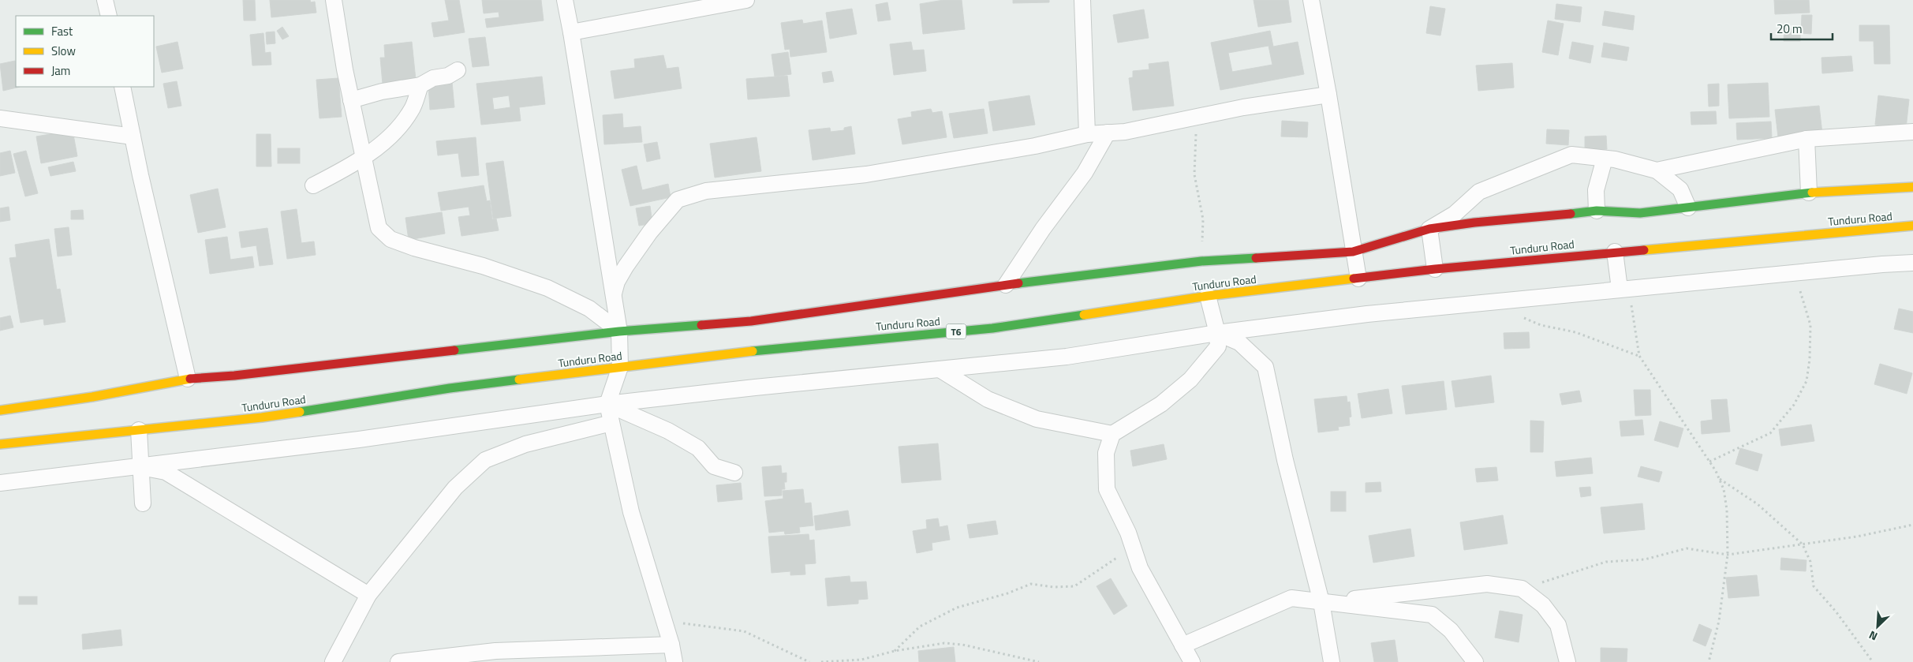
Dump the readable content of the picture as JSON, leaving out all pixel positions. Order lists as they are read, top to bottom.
{
  "streets": {
    "main road": ["Tunduru Road", "T6"]
  },
  "legend": ["Fast", "Slow", "Jam"],
  "scale_bar": "20 m",
  "north": "bottom left"
}
